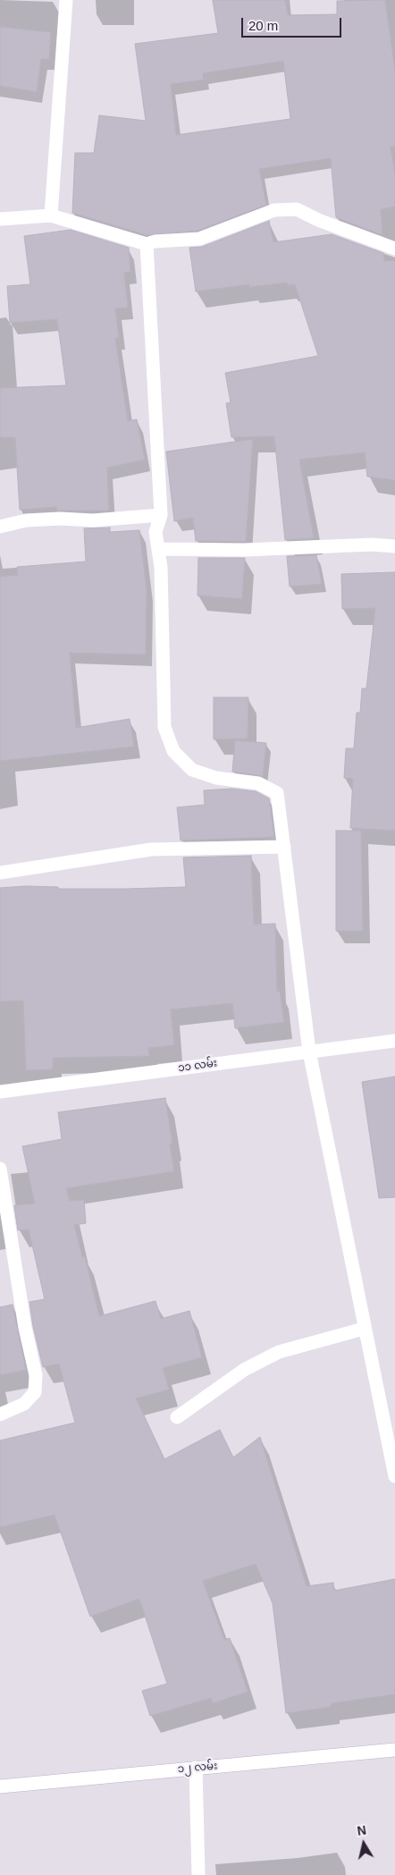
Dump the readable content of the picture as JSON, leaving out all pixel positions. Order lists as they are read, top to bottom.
{
  "streets": {
    "street": ["၁၁ လမ်း", "၁၂ လမ်း"]
  },
  "scale_bar": "20 m",
  "north": "top"
}
